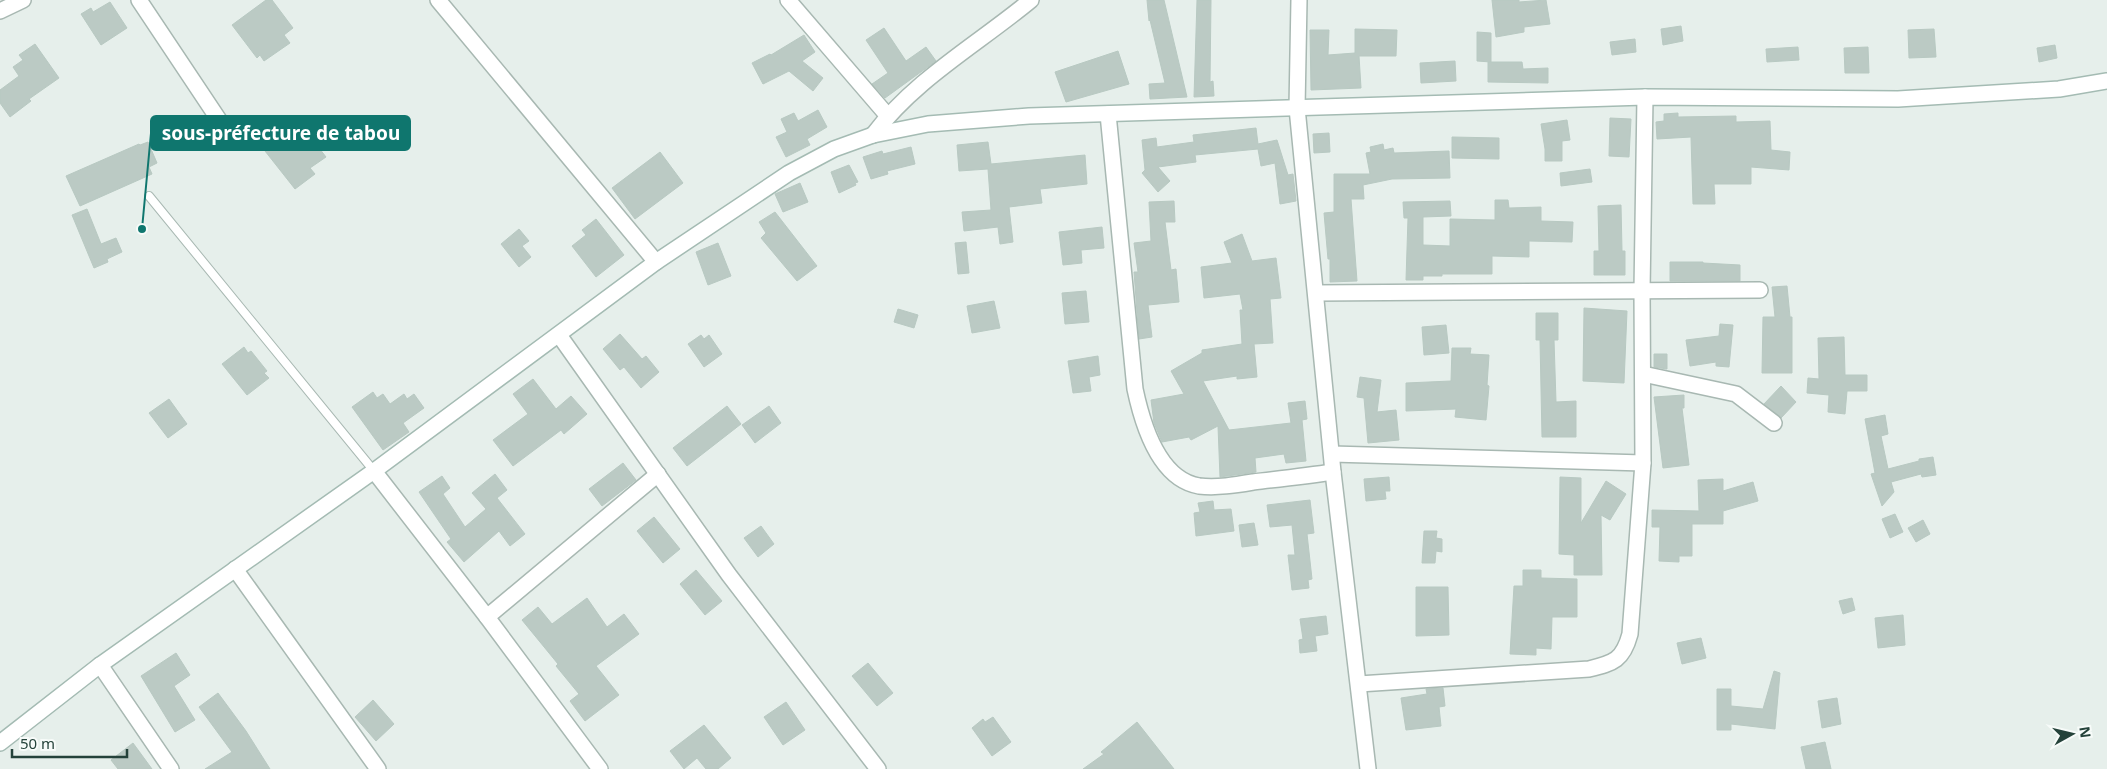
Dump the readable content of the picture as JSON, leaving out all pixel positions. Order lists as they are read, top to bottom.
{
  "places": ["sous-préfecture de tabou"],
  "scale_bar": "50 m",
  "north": "right"
}
